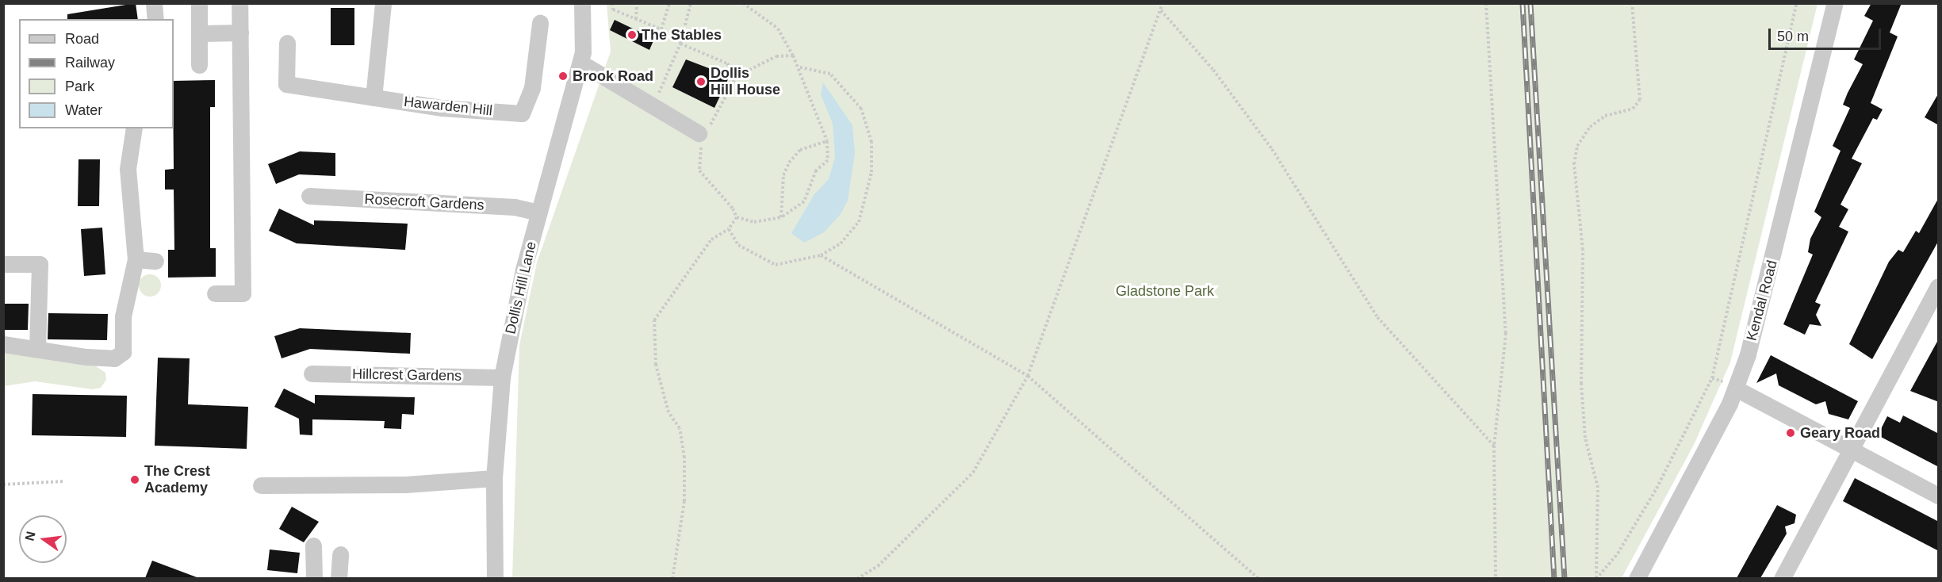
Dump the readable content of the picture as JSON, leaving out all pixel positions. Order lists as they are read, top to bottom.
{
  "streets": {
    "street": [
      "Hawarden Hill",
      "Rosecroft Gardens",
      "Dollis Hill Lane",
      "Kendal Road",
      "Hillcrest Gardens"
    ]
  },
  "crossings": [
    ["Rosecroft Gardens", "Dollis Hill Lane"],
    ["Dollis Hill Lane", "Hillcrest Gardens"]
  ],
  "parks": ["Gladstone Park"],
  "places": [
    "The Stables",
    "Brook Road",
    "Dollis Hill House",
    "Geary Road",
    "The Crest Academy"
  ],
  "legend": [
    "Road",
    "Railway",
    "Park",
    "Water"
  ],
  "scale_bar": "50 m",
  "north": "left"
}
